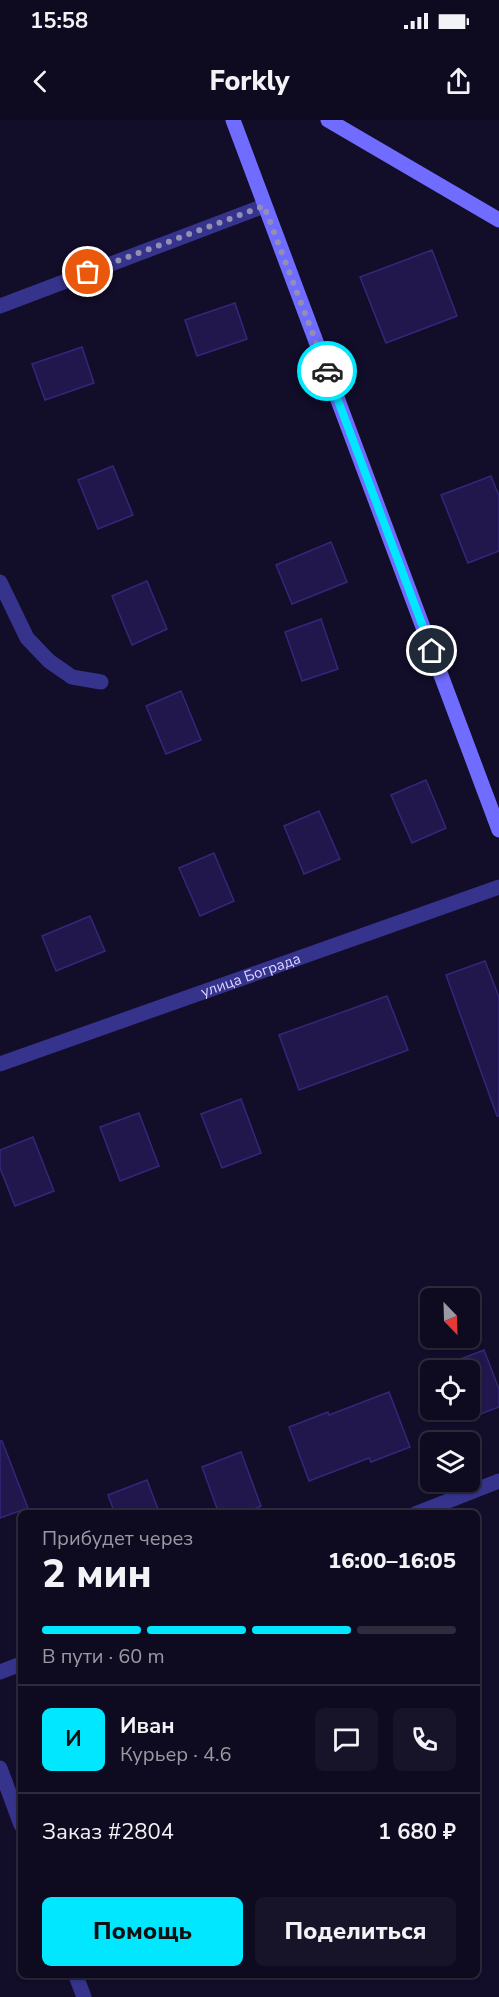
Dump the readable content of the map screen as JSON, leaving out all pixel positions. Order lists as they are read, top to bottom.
{
  "streets": {
    "street": ["улица Бограда"]
  },
  "north": "bottom right",
  "page": {
    "status": "15:58",
    "header": "Forkly",
    "heading": ["2 мин", "Прибудет через", "16:00–16:05"],
    "panel": [
      "Иван",
      "Курьер · 4.6",
      "Заказ #2804",
      "1 680 ₽"
    ],
    "bar": "В пути · 60 m",
    "round": "И",
    "buttons": ["Помощь", "Поделиться"]
  }
}
